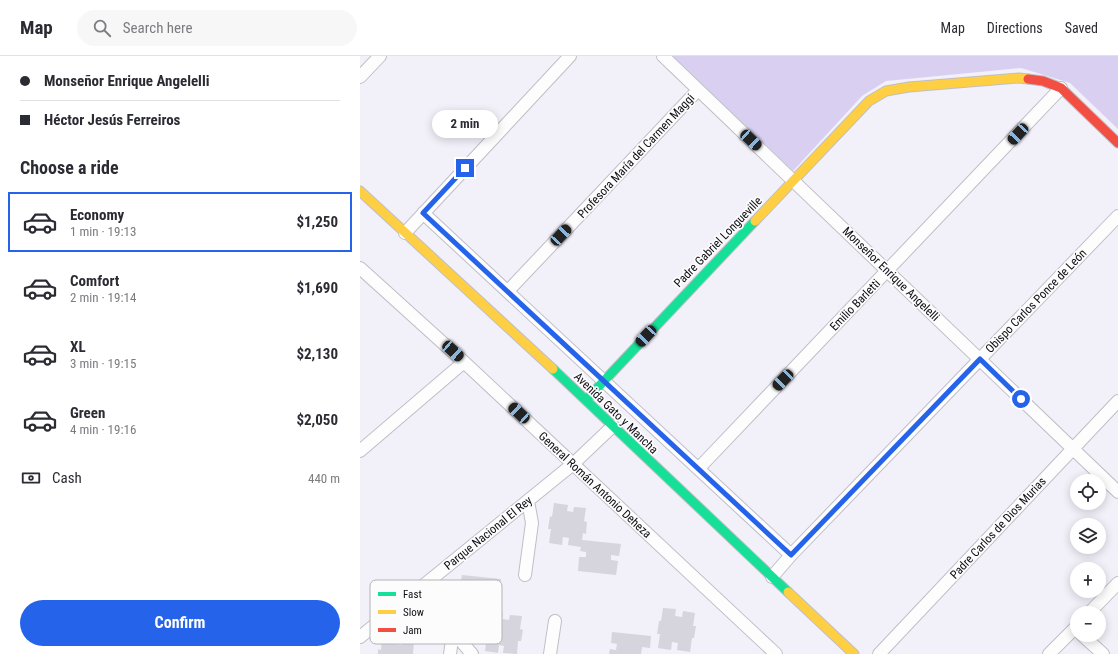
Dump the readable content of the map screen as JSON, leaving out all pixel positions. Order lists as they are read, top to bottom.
{
  "streets": {
    "street": [
      "Profesora María del Carmen Maggi",
      "Padre Gabriel Longueville",
      "Monseñor Enrique Angelelli",
      "Obispo Carlos Ponce de León",
      "Emilio Barletti",
      "Avenida Gato y Mancha",
      "General Román Antonio Deheza",
      "Padre Carlos de Dios Murias",
      "Parque Nacional El Rey"
    ]
  },
  "crossings": [
    ["Profesora María del Carmen Maggi", "Monseñor Enrique Angelelli"],
    ["Padre Gabriel Longueville", "Monseñor Enrique Angelelli"],
    ["Padre Gabriel Longueville", "Emilio Barletti"],
    ["Padre Gabriel Longueville", "Avenida Gato y Mancha"],
    ["Monseñor Enrique Angelelli", "Obispo Carlos Ponce de León"],
    ["Monseñor Enrique Angelelli", "Emilio Barletti"],
    ["Monseñor Enrique Angelelli", "Padre Carlos de Dios Murias"],
    ["Obispo Carlos Ponce de León", "Avenida Gato y Mancha"],
    ["Avenida Gato y Mancha", "Parque Nacional El Rey"],
    ["General Román Antonio Deheza", "Parque Nacional El Rey"]
  ],
  "legend": ["Fast", "Slow", "Jam"],
  "page": {
    "header": "Map",
    "search": "Search here",
    "nav": ["Map", "Directions", "Saved"],
    "banner": ["Monseñor Enrique Angelelli", "Héctor Jesús Ferreiros"],
    "bubble": "2 min",
    "heading": "Choose a ride",
    "list": [
      {
        "name": "Economy",
        "note": "1 min · 19:13",
        "value": "$1,250"
      },
      {
        "name": "Comfort",
        "note": "2 min · 19:14",
        "value": "$1,690"
      },
      {
        "name": "XL",
        "note": "3 min · 19:15",
        "value": "$2,130"
      },
      {
        "name": "Green",
        "note": "4 min · 19:16",
        "value": "$2,050"
      }
    ],
    "pay": ["Cash", "440 m"],
    "map_buttons": ["+", "−"],
    "buttons": "Confirm"
  }
}
